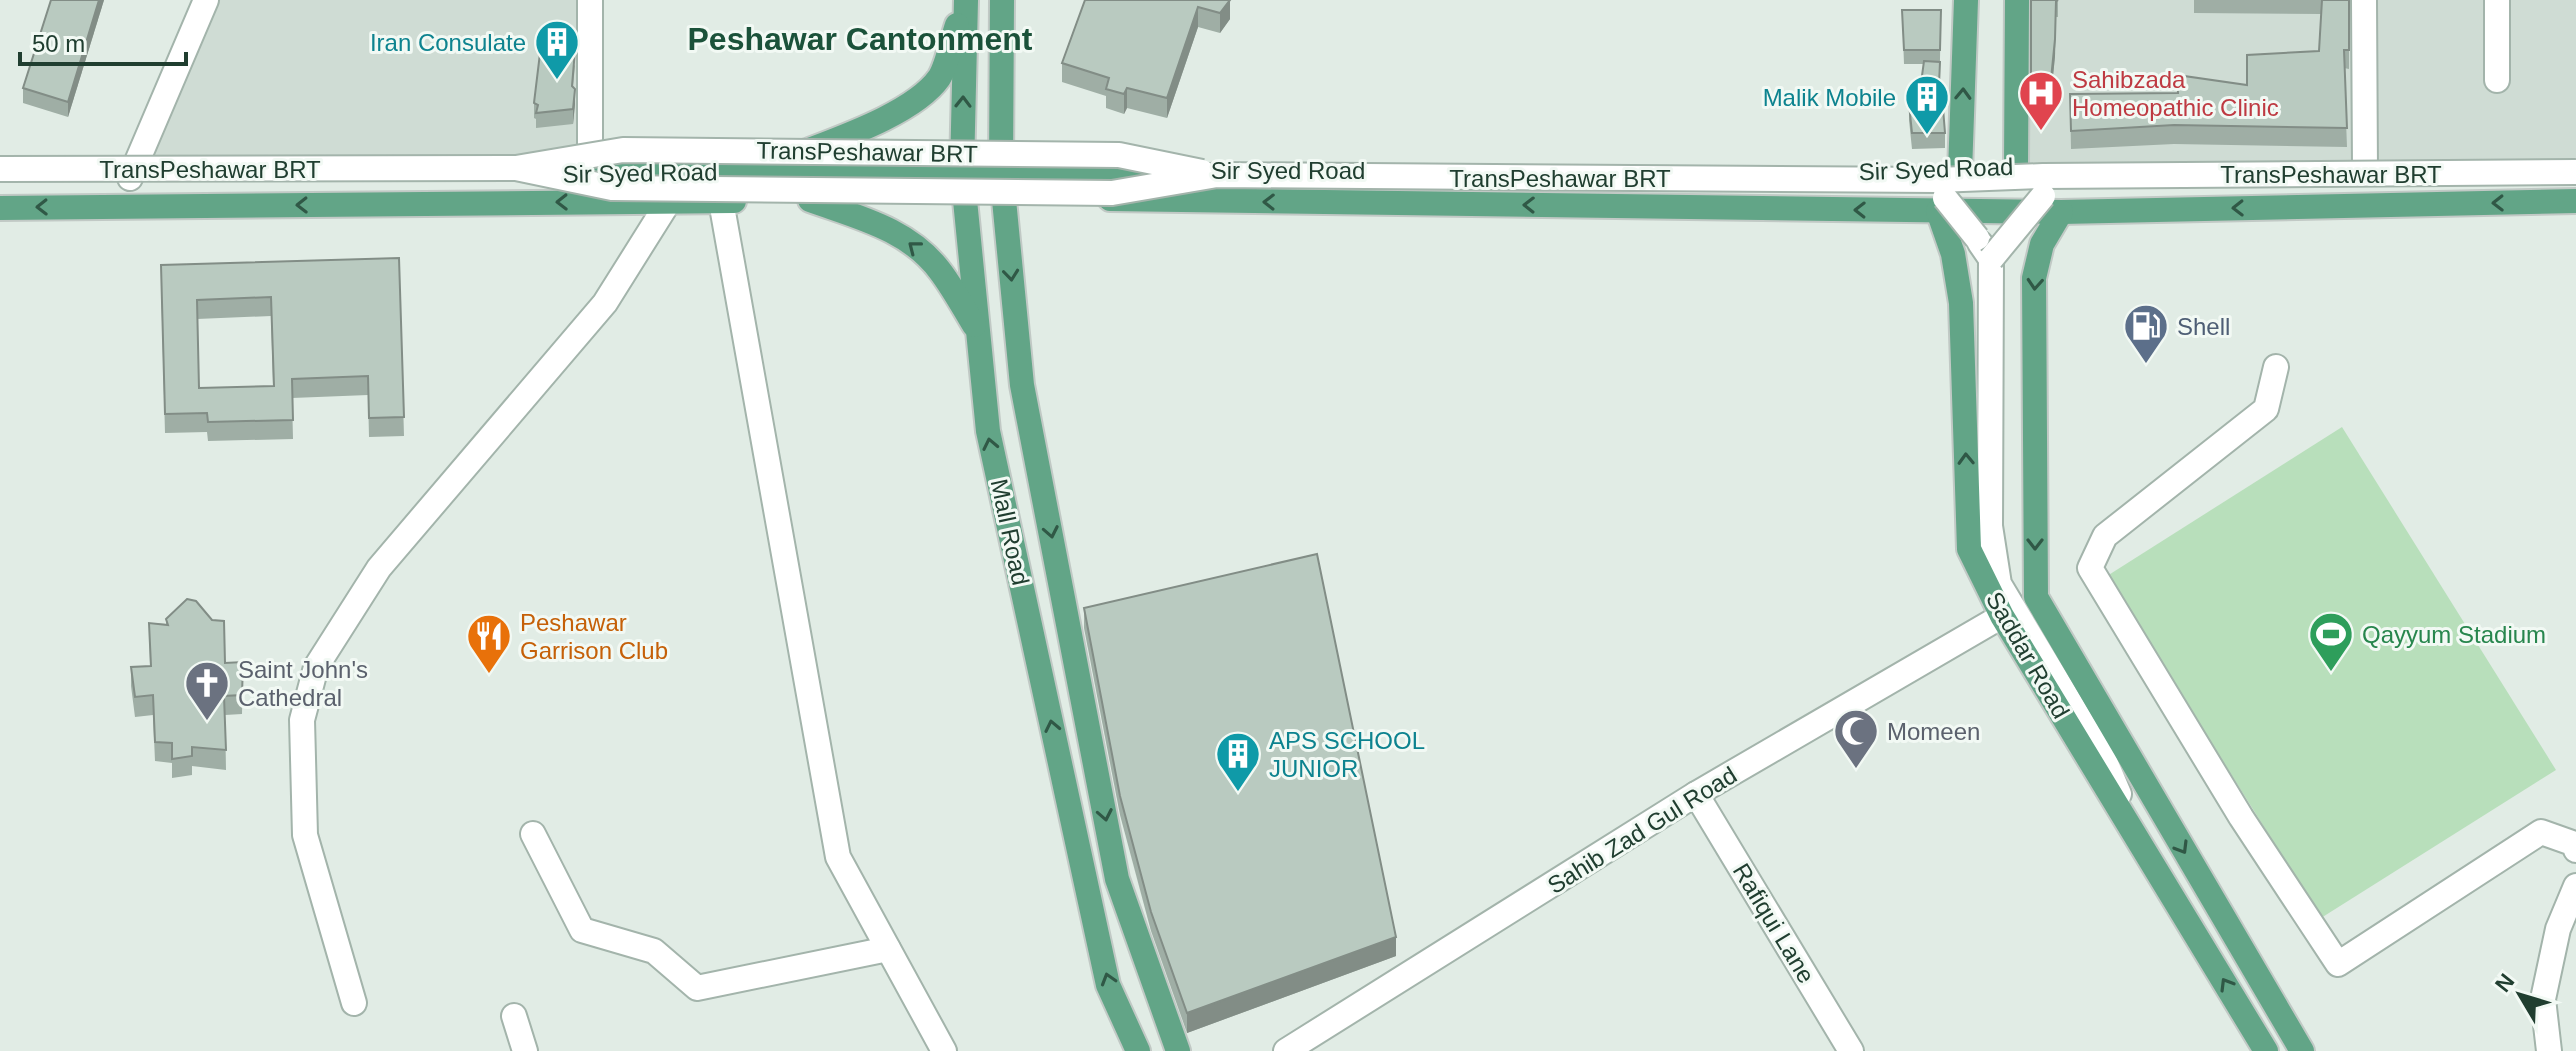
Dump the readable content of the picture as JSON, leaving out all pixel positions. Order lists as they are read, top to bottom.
{
  "streets": {
    "main road": ["Sir Syed Road", "Mall Road", "Saddar Road"],
    "street": ["TransPeshawar BRT", "Sahib Zad Gul Road", "Rafiqui Lane"]
  },
  "crossings": [
    ["Sir Syed Road", "Mall Road"],
    ["Sir Syed Road", "Saddar Road"],
    ["Saddar Road", "Sahib Zad Gul Road"],
    ["Sahib Zad Gul Road", "Rafiqui Lane"]
  ],
  "districts": ["Peshawar Cantonment"],
  "places": {
    "building": ["Iran Consulate", "Malik Mobile", "APS SCHOOL JUNIOR"],
    "hospital": ["Sahibzada Homeopathic Clinic"],
    "fuel station": ["Shell"],
    "sports": ["Qayyum Stadium"],
    "restaurant": ["Peshawar Garrison Club"],
    "church": ["Saint John's Cathedral"],
    "mosque": ["Momeen"]
  },
  "scale_bar": "50 m",
  "north": "top left"
}
